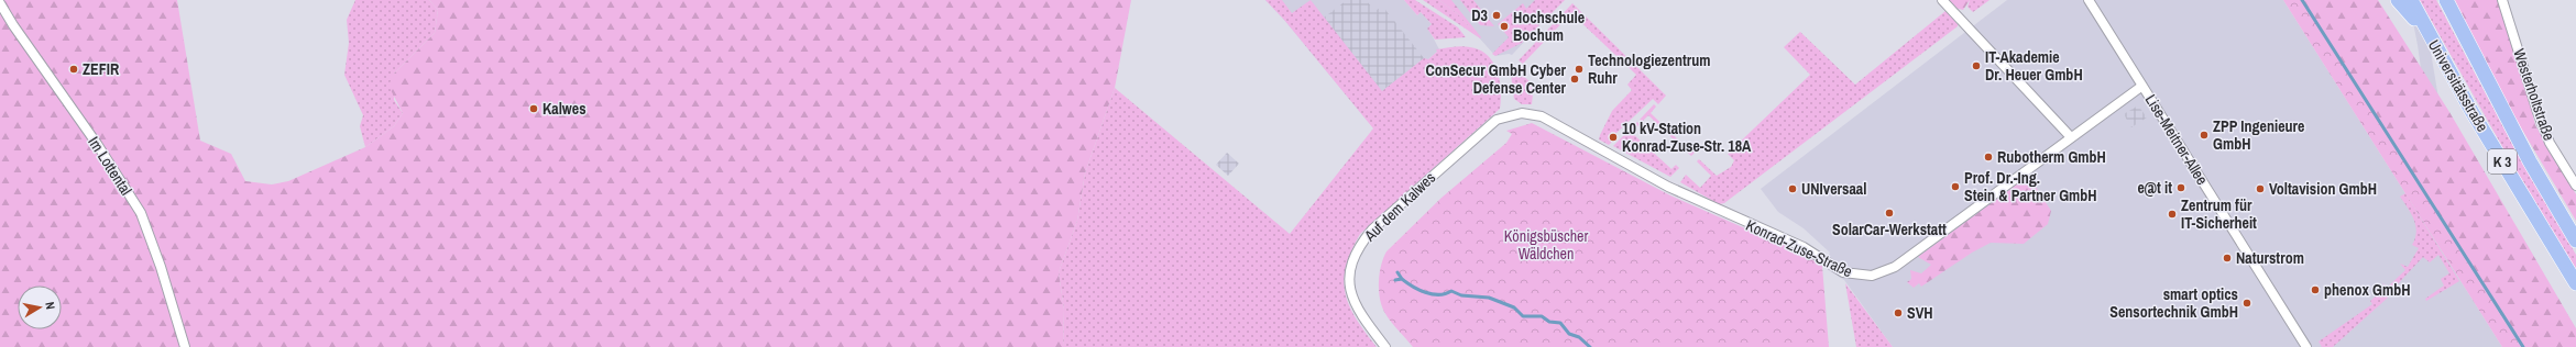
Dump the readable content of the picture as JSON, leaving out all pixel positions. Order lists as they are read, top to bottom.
{
  "streets": {
    "highway": ["Universitätsstraße", "K 3"],
    "street": [
      "Westerholtstraße",
      "Lise-Meitner-Allee",
      "Im Lottental",
      "Auf dem Kalwes",
      "Konrad-Zuse-Straße"
    ]
  },
  "crossings": [
    ["Lise-Meitner-Allee", "Konrad-Zuse-Straße"],
    ["Auf dem Kalwes", "Konrad-Zuse-Straße"]
  ],
  "parks": ["Königsbüscher Wäldchen"],
  "places": [
    "D3",
    "Hochschule Bochum",
    "IT-Akademie Dr. Heuer GmbH",
    "ZEFIR",
    "Technologiezentrum Ruhr",
    "ConSecur GmbH Cyber Defense Center",
    "Kalwes",
    "ZPP Ingenieure GmbH",
    "10 kV-Station Konrad-Zuse-Str. 18A",
    "Rubotherm GmbH",
    "Prof. Dr.-Ing. Stein & Partner GmbH",
    "e@t it",
    "UNIversaal",
    "Voltavision GmbH",
    "SolarCar-Werkstatt",
    "Zentrum für IT-Sicherheit",
    "Naturstrom",
    "phenox GmbH",
    "smart optics Sensortechnik GmbH",
    "SVH"
  ],
  "north": "right"
}
